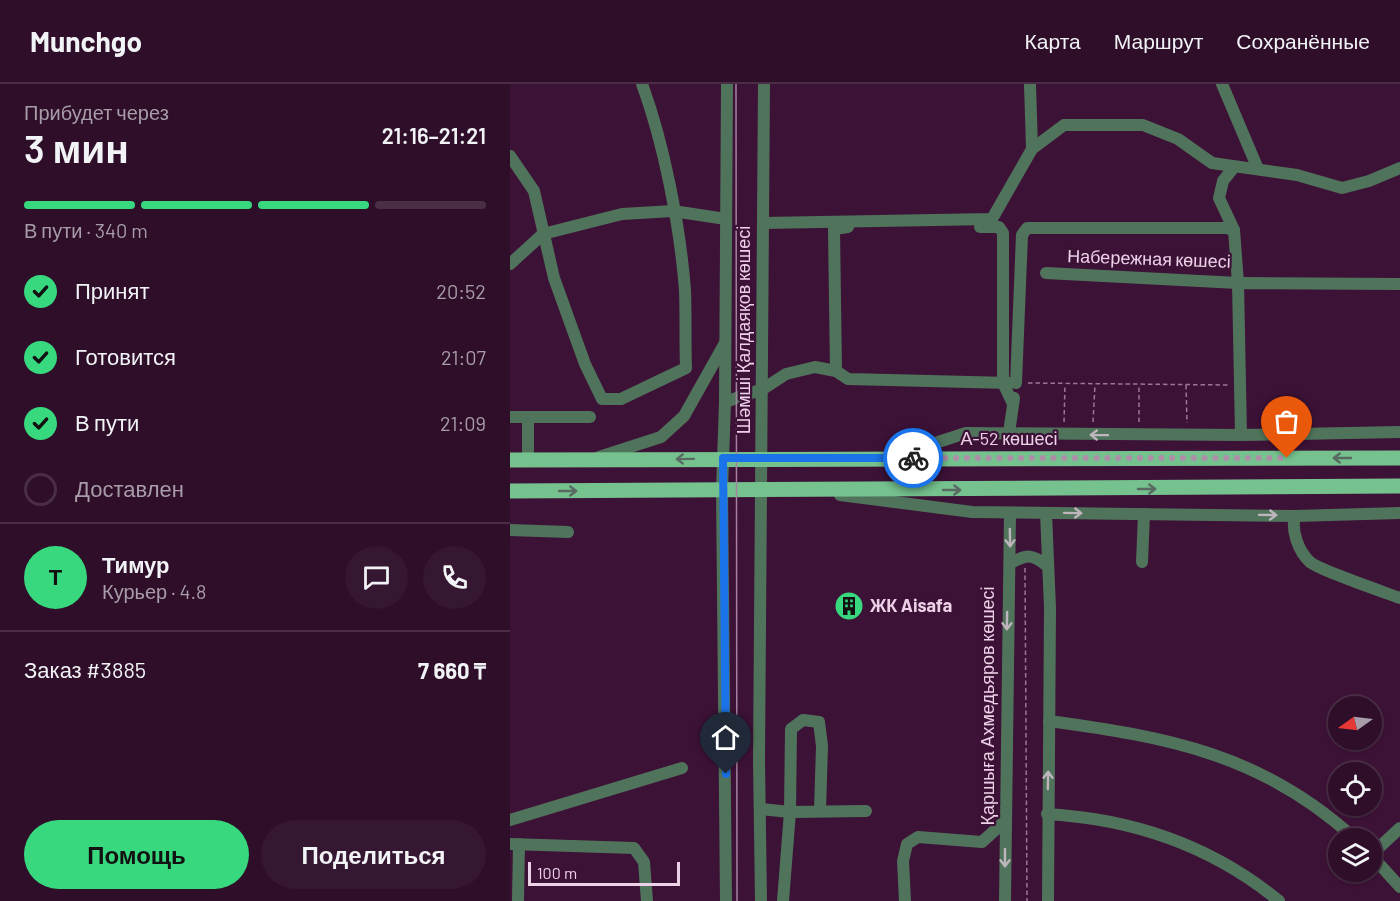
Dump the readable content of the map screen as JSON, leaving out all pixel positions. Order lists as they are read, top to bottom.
{
  "streets": {
    "main road": ["А-52 көшесі"],
    "street": ["Набережная көшесі", "Шәмші Қалдаяқов көшесі", "Қаршыға Ахмедьяров көшесі"]
  },
  "crossings": [
    ["Шәмші Қалдаяқов көшесі", "А-52 көшесі"]
  ],
  "places": {
    "building": ["ЖК Aisafa"]
  },
  "scale_bar": "100 m",
  "north": "left",
  "page": {
    "header": "Munchgo",
    "nav": ["Карта", "Маршрут", "Сохранённые"],
    "heading": ["3 мин", "Прибудет через", "21:16–21:21"],
    "panel": [
      "Тимур",
      "Курьер · 4.8",
      "Заказ #3885",
      "7 660 ₸"
    ],
    "bar": "В пути · 340 m",
    "list": [
      ["Принят", "20:52"],
      ["Готовится", "21:07"],
      ["В пути", "21:09"],
      "Доставлен"
    ],
    "round": "Т",
    "buttons": ["Помощь", "Поделиться"],
    "scale": "100 m"
  }
}
